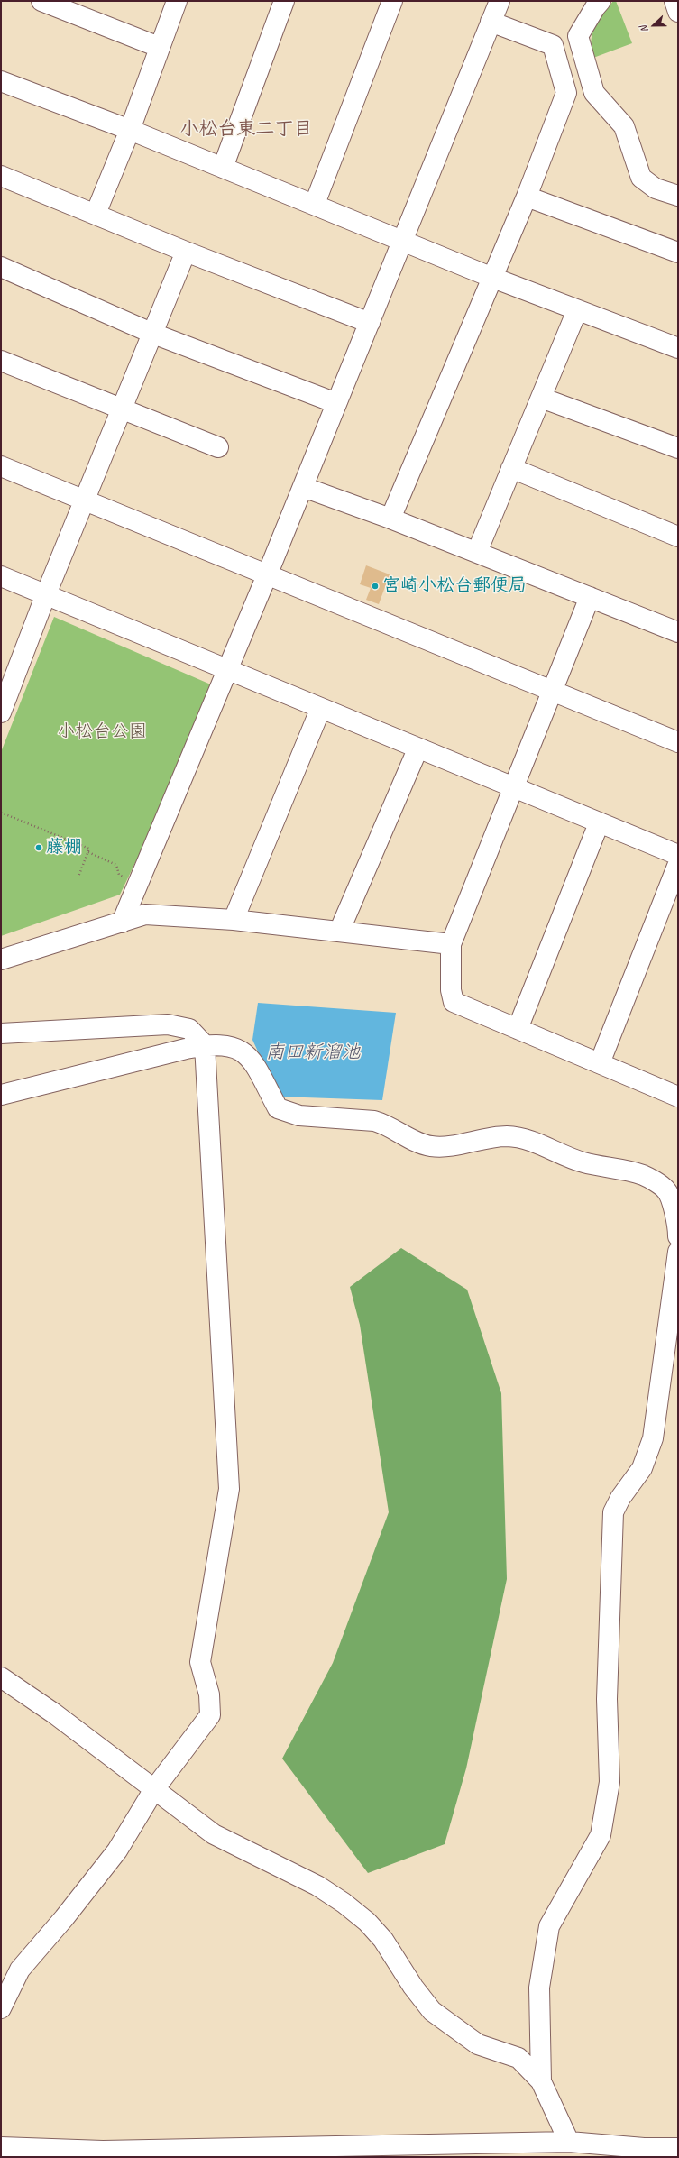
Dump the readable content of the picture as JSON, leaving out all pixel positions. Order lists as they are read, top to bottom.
{
  "districts": ["小松台東二丁目"],
  "water": ["南田新溜池"],
  "parks": ["小松台公園"],
  "places": ["宮崎小松台郵便局", "藤棚"],
  "north": "left"
}
